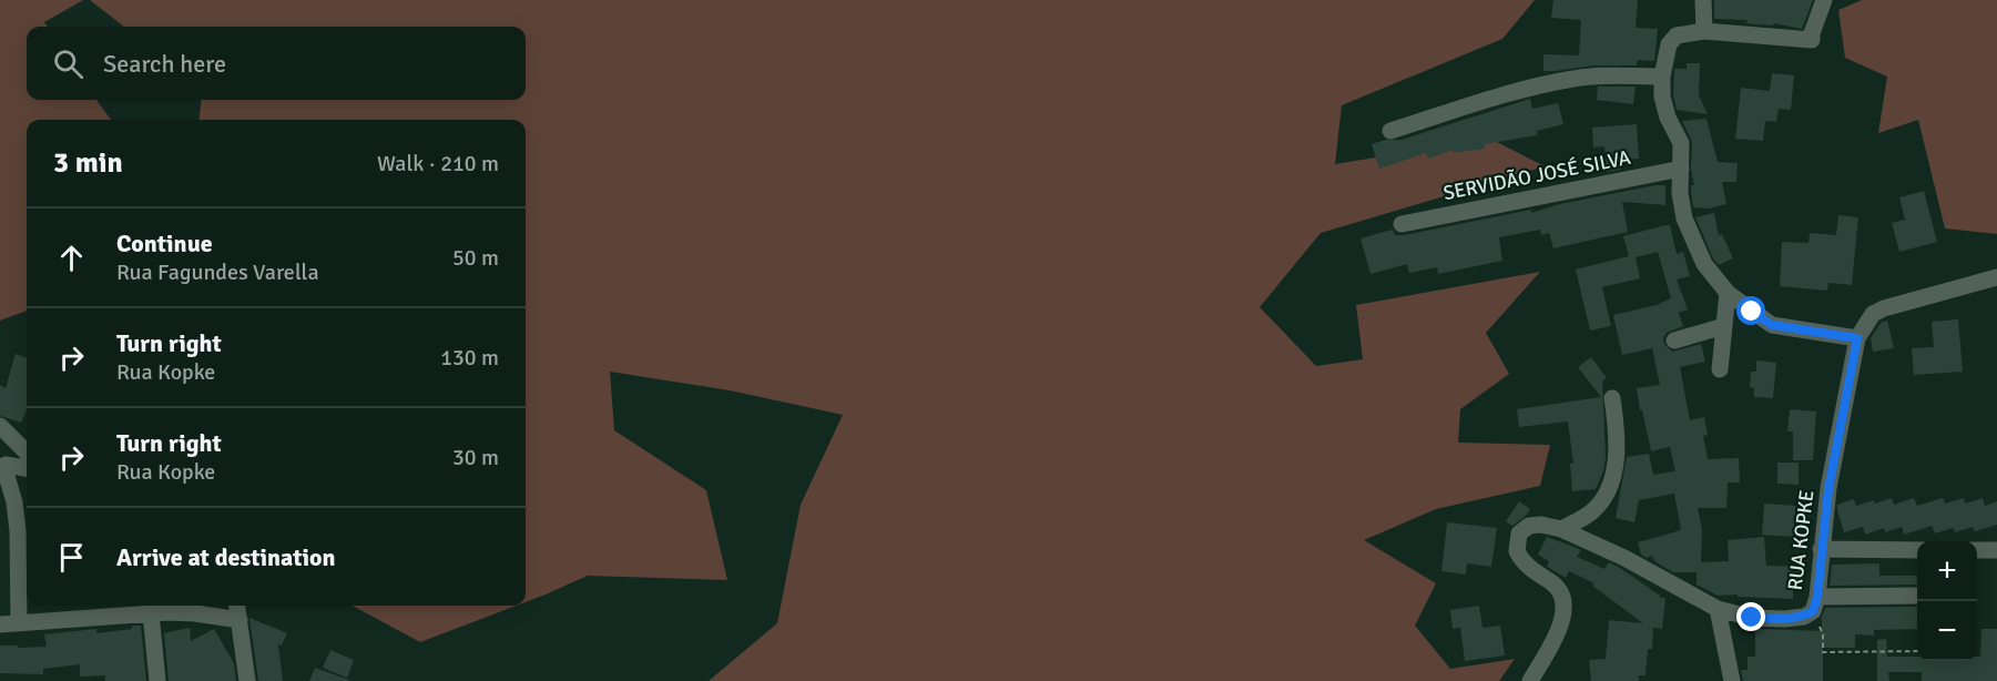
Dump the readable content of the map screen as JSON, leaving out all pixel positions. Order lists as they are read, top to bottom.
{
  "streets": {
    "street": ["SERVIDÃO JOSÉ SILVA", "RUA KOPKE"]
  },
  "page": {
    "search": "Search here",
    "heading": ["3 min", "Walk · 210 m"],
    "list": [
      ["Continue", "Rua Fagundes Varella", "50 m"],
      ["Turn right", "Rua Kopke", "130 m"],
      ["Turn right", "Rua Kopke", "30 m"],
      "Arrive at destination"
    ],
    "map_buttons": ["+", "−"]
  }
}
